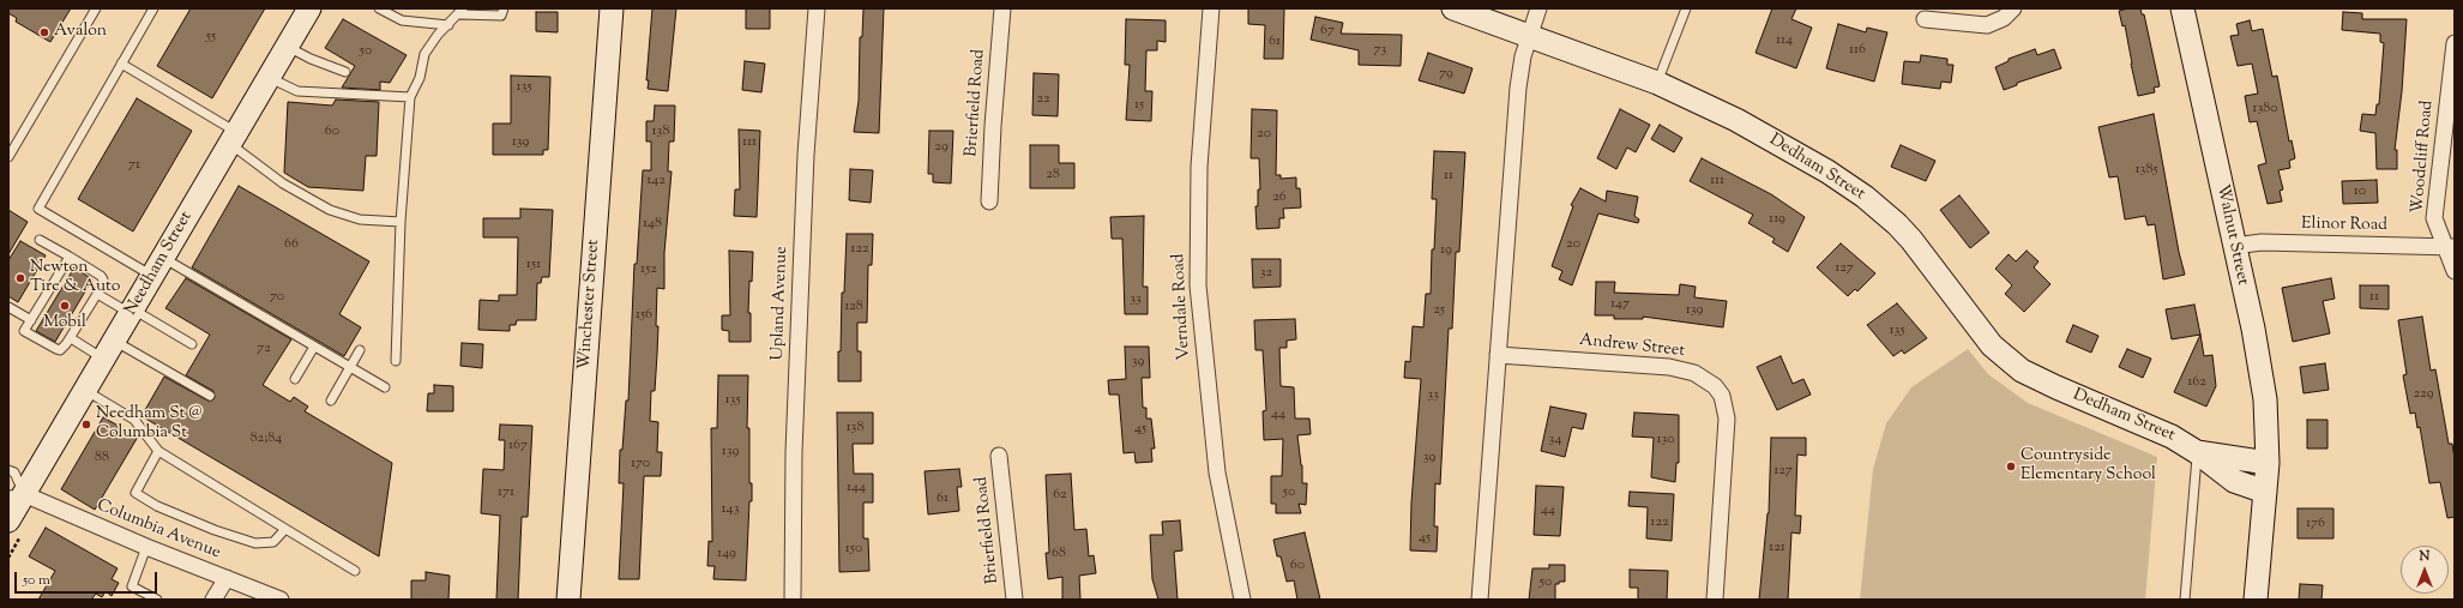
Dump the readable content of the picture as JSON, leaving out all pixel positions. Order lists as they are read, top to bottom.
{
  "streets": {
    "main road": [
      "Dedham Street",
      "Walnut Street",
      "Needham Street",
      "Winchester Street"
    ],
    "street": [
      "Brierfield Road",
      "Woodcliff Road",
      "Elinor Road",
      "Upland Avenue",
      "Verndale Road",
      "Andrew Street",
      "Columbia Avenue"
    ]
  },
  "crossings": [
    ["Woodcliff Road", "Elinor Road"],
    ["Dedham Street", "Walnut Street"],
    ["Elinor Road", "Walnut Street"],
    ["Needham Street", "Columbia Avenue"]
  ],
  "places": [
    "Avalon",
    "Newton Tire & Auto",
    "Mobil",
    "Needham St @ Columbia St",
    "Countryside Elementary School"
  ],
  "house_numbers": [
    "67",
    "55",
    "114",
    "61",
    "73",
    "116",
    "50",
    "79",
    "135",
    "22",
    "15",
    "1380",
    "60",
    "138",
    "20",
    "139",
    "111",
    "29",
    "71",
    "1385",
    "28",
    "11",
    "142",
    "111",
    "10",
    "26",
    "119",
    "148",
    "66",
    "20",
    "122",
    "19",
    "151",
    "127",
    "152",
    "32",
    "70",
    "11",
    "33",
    "147",
    "128",
    "25",
    "139",
    "156",
    "135",
    "72",
    "39",
    "162",
    "229",
    "33",
    "135",
    "44",
    "138",
    "45",
    "82;84",
    "34",
    "130",
    "167",
    "139",
    "88",
    "39",
    "170",
    "127",
    "144",
    "171",
    "50",
    "62",
    "61",
    "143",
    "44",
    "122",
    "176",
    "45",
    "121",
    "150",
    "149",
    "68",
    "60",
    "50"
  ],
  "scale_bar": "50 m",
  "north": "top"
}
